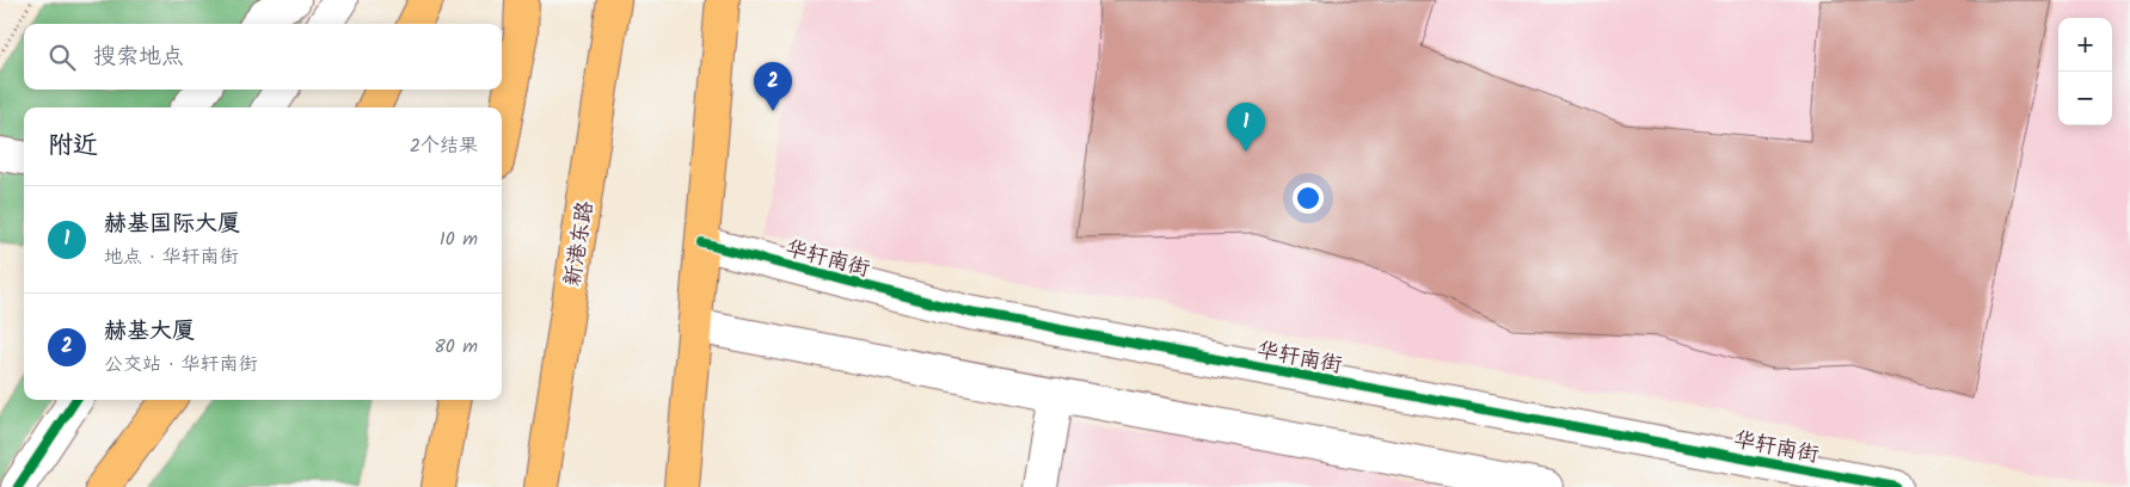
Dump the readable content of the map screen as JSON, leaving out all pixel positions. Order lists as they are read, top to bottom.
{
  "streets": {
    "main road": ["新港东路"],
    "street": ["华轩南街"]
  },
  "page": {
    "map_buttons": ["+", "−"],
    "search": "搜索地点",
    "pins": ["2", "1"],
    "heading": ["附近", "2个结果"],
    "list": [
      {
        "mark": "1",
        "name": "赫基国际大厦",
        "note": "地点 · 华轩南街",
        "value": "10 m"
      },
      {
        "mark": "2",
        "name": "赫基大厦",
        "note": "公交站 · 华轩南街",
        "value": "80 m"
      }
    ]
  }
}
